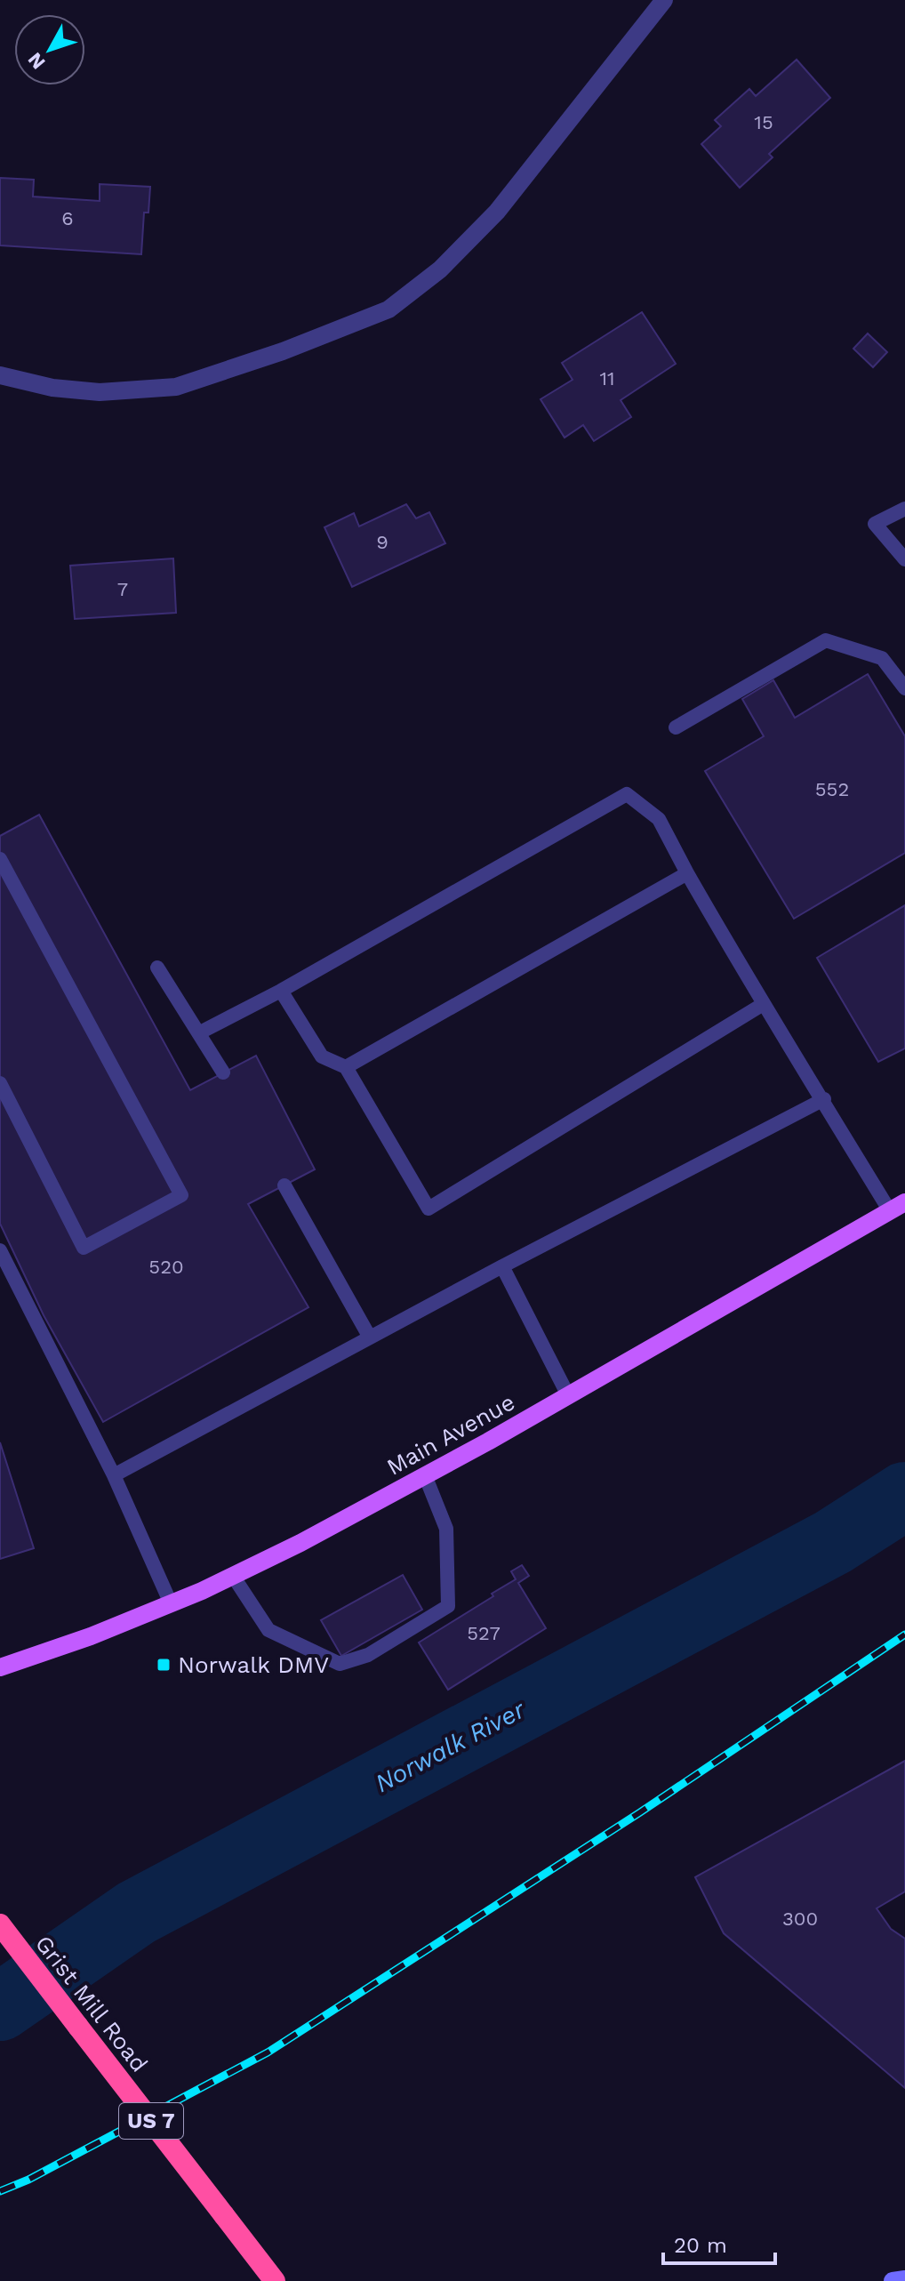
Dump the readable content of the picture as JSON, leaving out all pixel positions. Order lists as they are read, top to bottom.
{
  "streets": {
    "highway": ["Grist Mill Road", "US 7"],
    "main road": ["Main Avenue"]
  },
  "water": ["Norwalk River"],
  "places": {
    "transit": ["Norwalk DMV"]
  },
  "house_numbers": [
    "15",
    "6",
    "11",
    "9",
    "7",
    "552",
    "520",
    "527",
    "300"
  ],
  "scale_bar": "20 m",
  "north": "bottom left"
}
